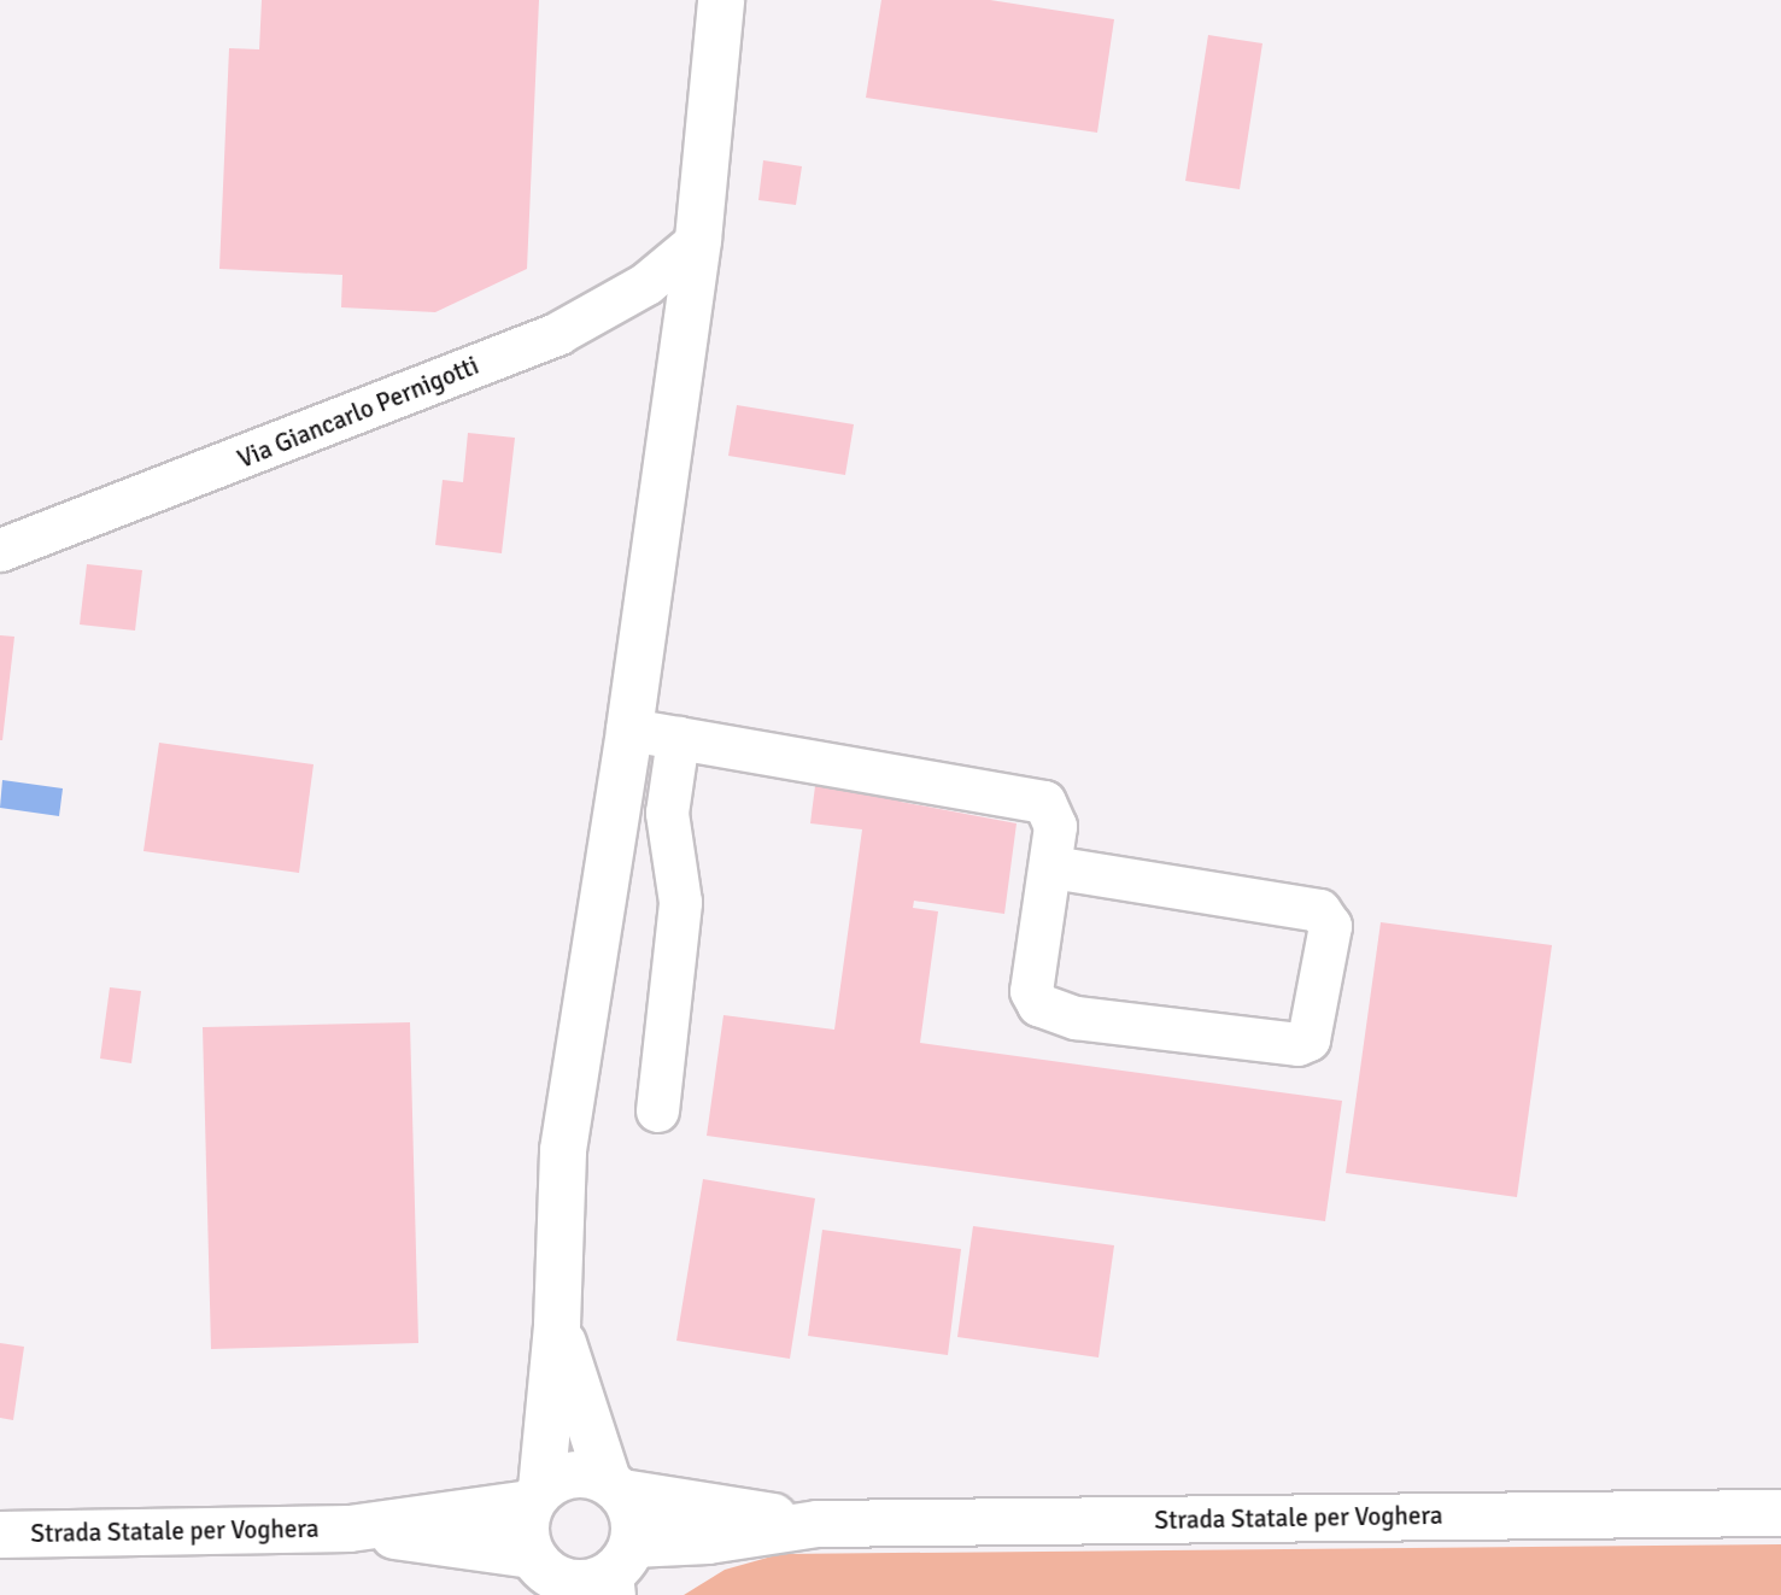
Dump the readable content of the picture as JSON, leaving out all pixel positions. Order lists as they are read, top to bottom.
{
  "streets": {
    "main road": ["Strada Statale per Voghera"],
    "street": ["Via Giancarlo Pernigotti"]
  }
}
